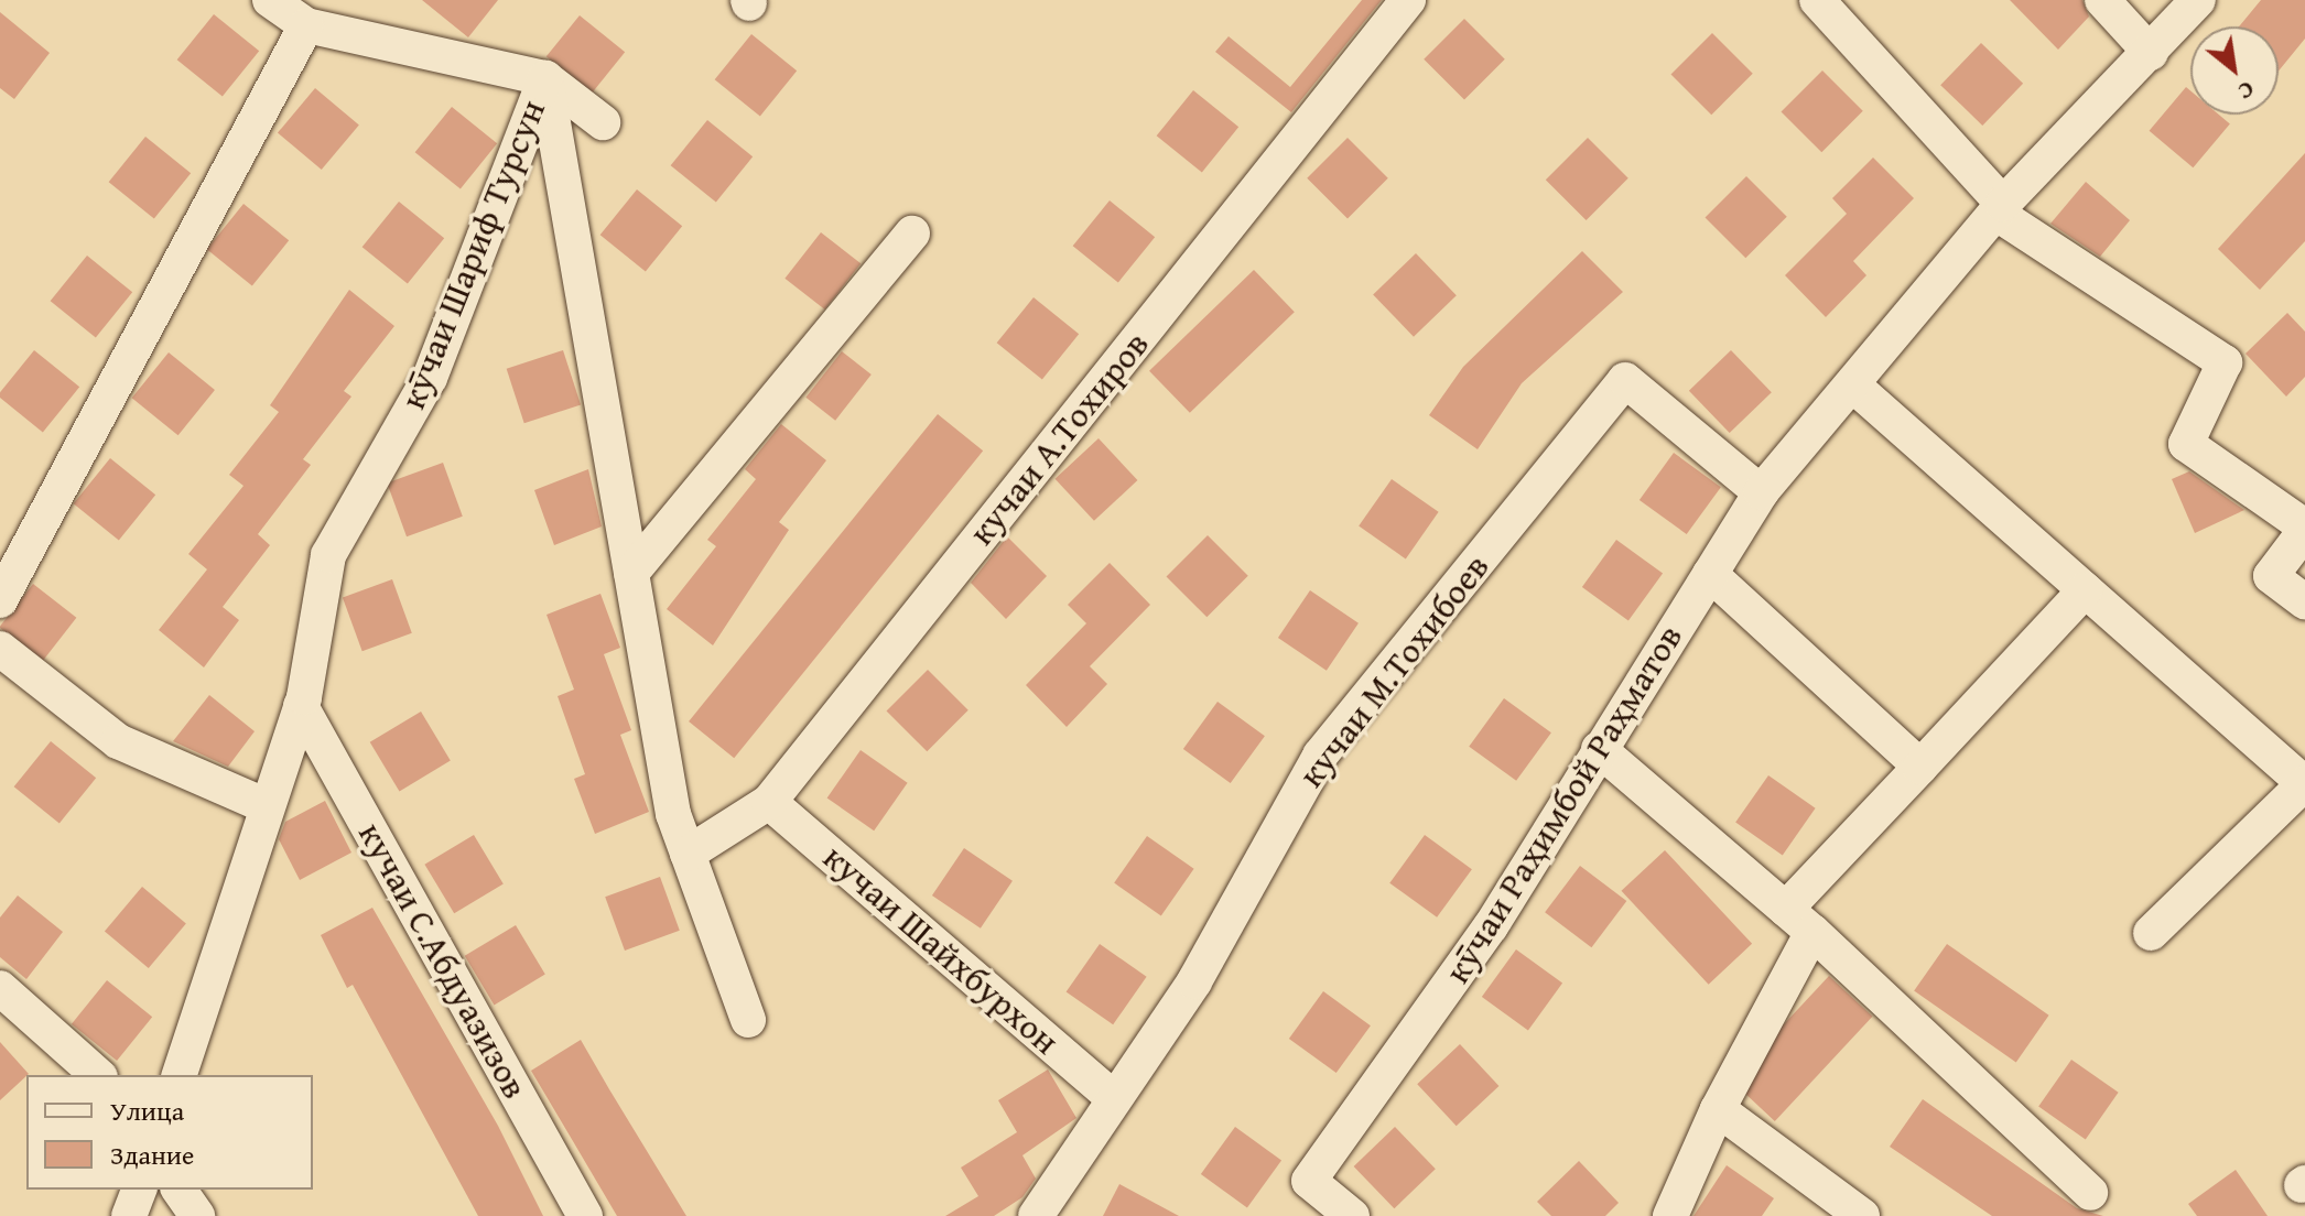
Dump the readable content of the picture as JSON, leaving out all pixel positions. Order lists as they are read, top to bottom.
{
  "streets": {
    "street": [
      "кӯчаи Шариф Турсун",
      "кучаи А.Тохиров",
      "кучаи М.Тохибоев",
      "кӯчаи Раҳимбой Раҳматов",
      "кучаи Шайхбурхон",
      "кучаи С.Абдуазизов"
    ]
  },
  "crossings": [
    ["кӯчаи Шариф Турсун", "кучаи С.Абдуазизов"],
    ["кучаи А.Тохиров", "кучаи Шайхбурхон"],
    ["кучаи М.Тохибоев", "кӯчаи Раҳимбой Раҳматов"],
    ["кучаи М.Тохибоев", "кучаи Шайхбурхон"]
  ],
  "legend": ["Улица", "Здание"],
  "north": "bottom right"
}
